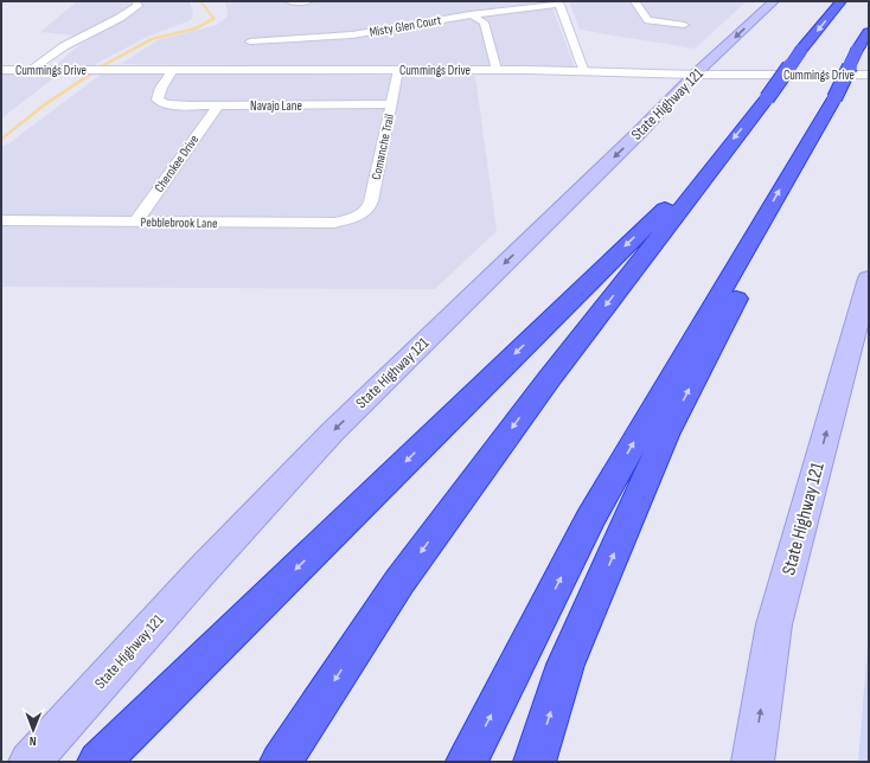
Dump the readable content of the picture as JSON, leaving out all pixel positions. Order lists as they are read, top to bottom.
{
  "streets": {
    "main road": ["State Highway 121"],
    "street": [
      "Misty Glen Court",
      "Cummings Drive",
      "Navajo Lane",
      "Comanche Trail",
      "Cherokee Drive",
      "Pebblebrook Lane"
    ]
  },
  "crossings": [
    ["Cummings Drive", "State Highway 121"],
    ["Cummings Drive", "Navajo Lane"],
    ["Cummings Drive", "Comanche Trail"],
    ["Navajo Lane", "Comanche Trail"],
    ["Navajo Lane", "Cherokee Drive"],
    ["Comanche Trail", "Pebblebrook Lane"],
    ["Cherokee Drive", "Pebblebrook Lane"]
  ],
  "north": "bottom"
}
